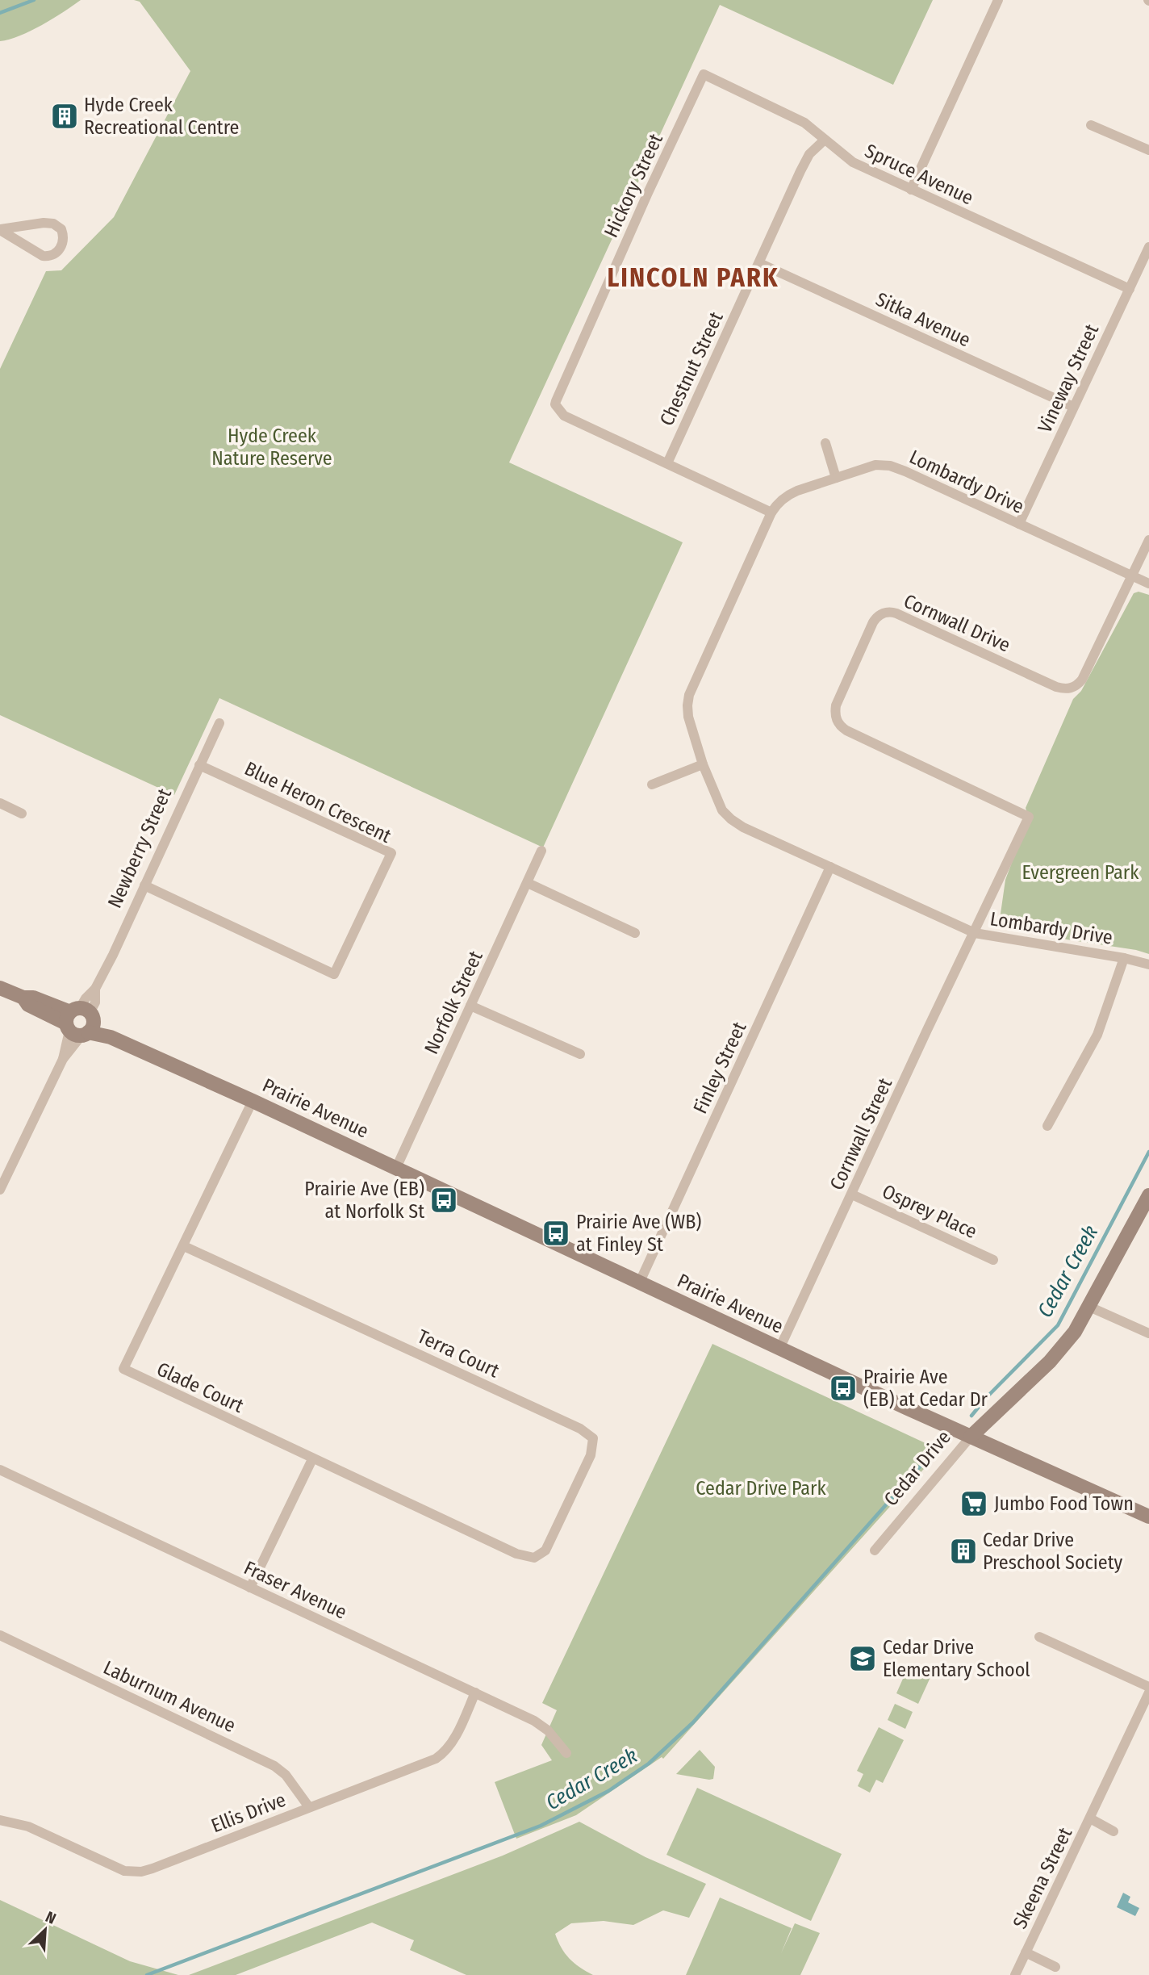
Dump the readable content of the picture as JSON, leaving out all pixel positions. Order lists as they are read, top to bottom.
{
  "streets": {
    "main road": ["Prairie Avenue", "Cedar Drive"],
    "street": [
      "Spruce Avenue",
      "Hickory Street",
      "Sitka Avenue",
      "Chestnut Street",
      "Vineway Street",
      "Lombardy Drive",
      "Cornwall Drive",
      "Blue Heron Crescent",
      "Newberry Street",
      "Norfolk Street",
      "Finley Street",
      "Cornwall Street",
      "Osprey Place",
      "Terra Court",
      "Glade Court",
      "Fraser Avenue",
      "Laburnum Avenue",
      "Ellis Drive",
      "Skeena Street"
    ]
  },
  "crossings": [
    ["Spruce Avenue", "Hickory Street"],
    ["Spruce Avenue", "Chestnut Street"],
    ["Spruce Avenue", "Vineway Street"],
    ["Hickory Street", "Chestnut Street"],
    ["Sitka Avenue", "Chestnut Street"],
    ["Sitka Avenue", "Vineway Street"],
    ["Vineway Street", "Lombardy Drive"],
    ["Lombardy Drive", "Cornwall Drive"],
    ["Lombardy Drive", "Finley Street"],
    ["Lombardy Drive", "Cornwall Street"],
    ["Cornwall Drive", "Cornwall Street"],
    ["Blue Heron Crescent", "Newberry Street"],
    ["Newberry Street", "Prairie Avenue"],
    ["Norfolk Street", "Prairie Avenue"],
    ["Finley Street", "Prairie Avenue"],
    ["Prairie Avenue", "Cornwall Street"],
    ["Prairie Avenue", "Glade Court"],
    ["Prairie Avenue", "Cedar Drive"],
    ["Cornwall Street", "Osprey Place"],
    ["Terra Court", "Glade Court"],
    ["Fraser Avenue", "Ellis Drive"],
    ["Laburnum Avenue", "Ellis Drive"]
  ],
  "districts": ["LINCOLN PARK"],
  "water": ["Cedar Creek"],
  "parks": ["Hyde Creek Nature Reserve", "Evergreen Park", "Cedar Drive Park"],
  "places": {
    "building": ["Hyde Creek Recreational Centre", "Cedar Drive Preschool Society"],
    "bus stop": ["Prairie Ave (EB) at Norfolk St", "Prairie Ave (WB) at Finley St", "Prairie Ave (EB) at Cedar Dr"],
    "supermarket": ["Jumbo Food Town"],
    "school or university": ["Cedar Drive Elementary School"]
  },
  "north": "top right"
}
